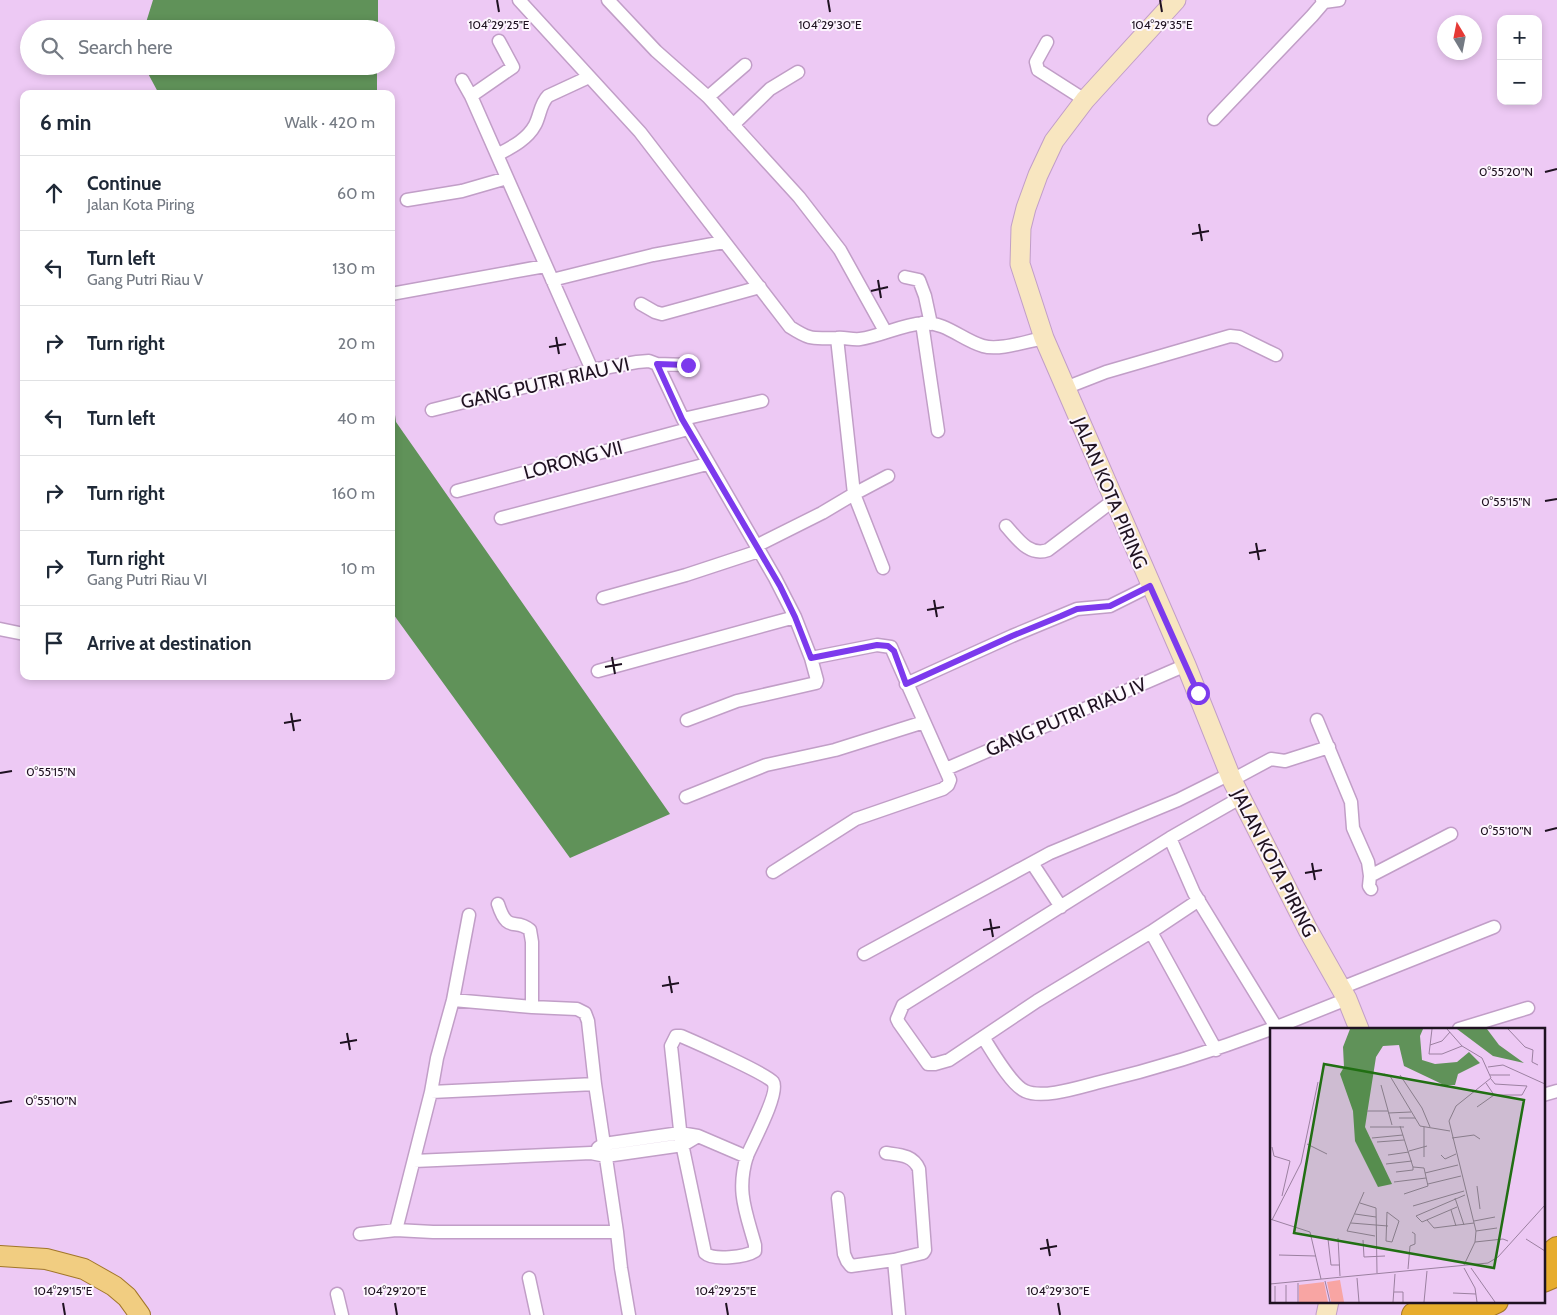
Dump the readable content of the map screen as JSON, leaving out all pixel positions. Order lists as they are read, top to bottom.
{
  "streets": {
    "street": [
      "GANG PUTRI RIAU VI",
      "LORONG VII",
      "JALAN KOTA PIRING",
      "GANG PUTRI RIAU IV"
    ]
  },
  "crossings": [
    ["JALAN KOTA PIRING", "GANG PUTRI RIAU IV"]
  ],
  "north": "top",
  "page": {
    "map_buttons": ["+", "−"],
    "search": "Search here",
    "heading": ["6 min", "Walk · 420 m"],
    "list": [
      ["Continue", "Jalan Kota Piring", "60 m"],
      ["Turn left", "Gang Putri Riau V", "130 m"],
      ["Turn right", "20 m"],
      ["Turn left", "40 m"],
      ["Turn right", "160 m"],
      ["Turn right", "Gang Putri Riau VI", "10 m"],
      "Arrive at destination"
    ]
  },
  "coordinates": [
    "104°29'25\"E",
    "104°29'30\"E",
    "104°29'35\"E",
    "0°55'20\"N",
    "0°55'15\"N",
    "0°55'10\"N",
    "104°29'15\"E",
    "104°29'20\"E"
  ]
}
